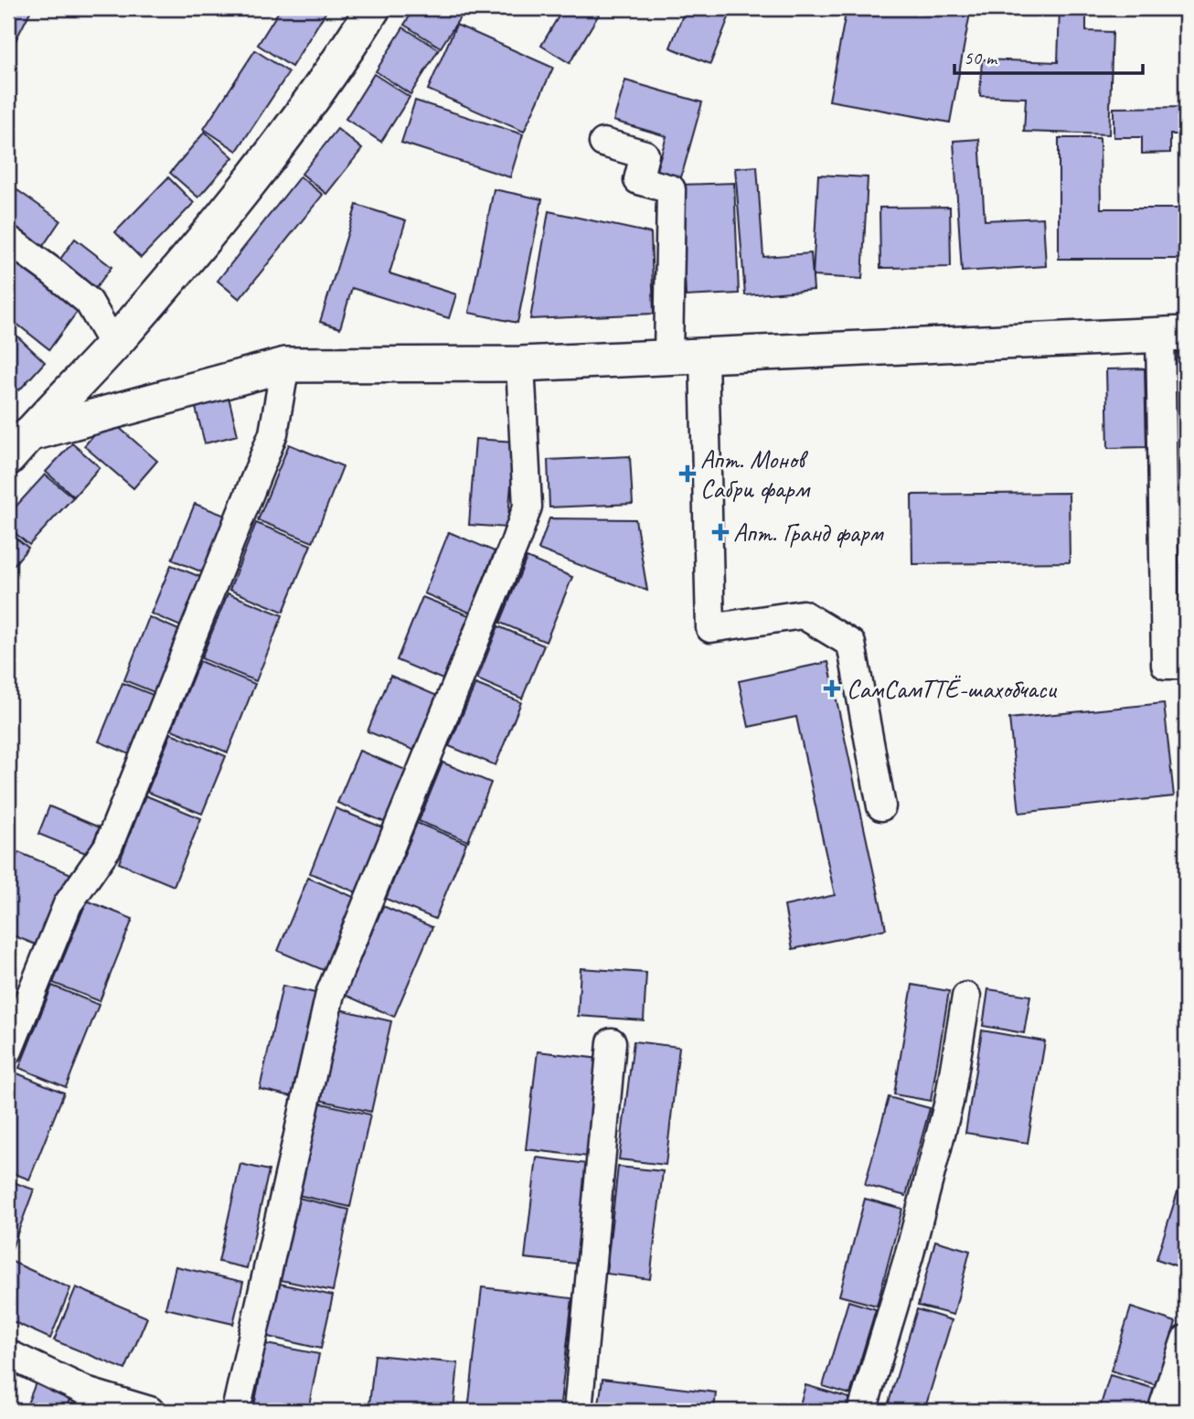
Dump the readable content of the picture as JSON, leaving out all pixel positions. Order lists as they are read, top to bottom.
{
  "places": {
    "health": ["Апт. Монов Сабри фарм", "Апт. Гранд фарм", "СамСамТТЁ-шахобчаси"]
  },
  "scale_bar": "50 m"
}
